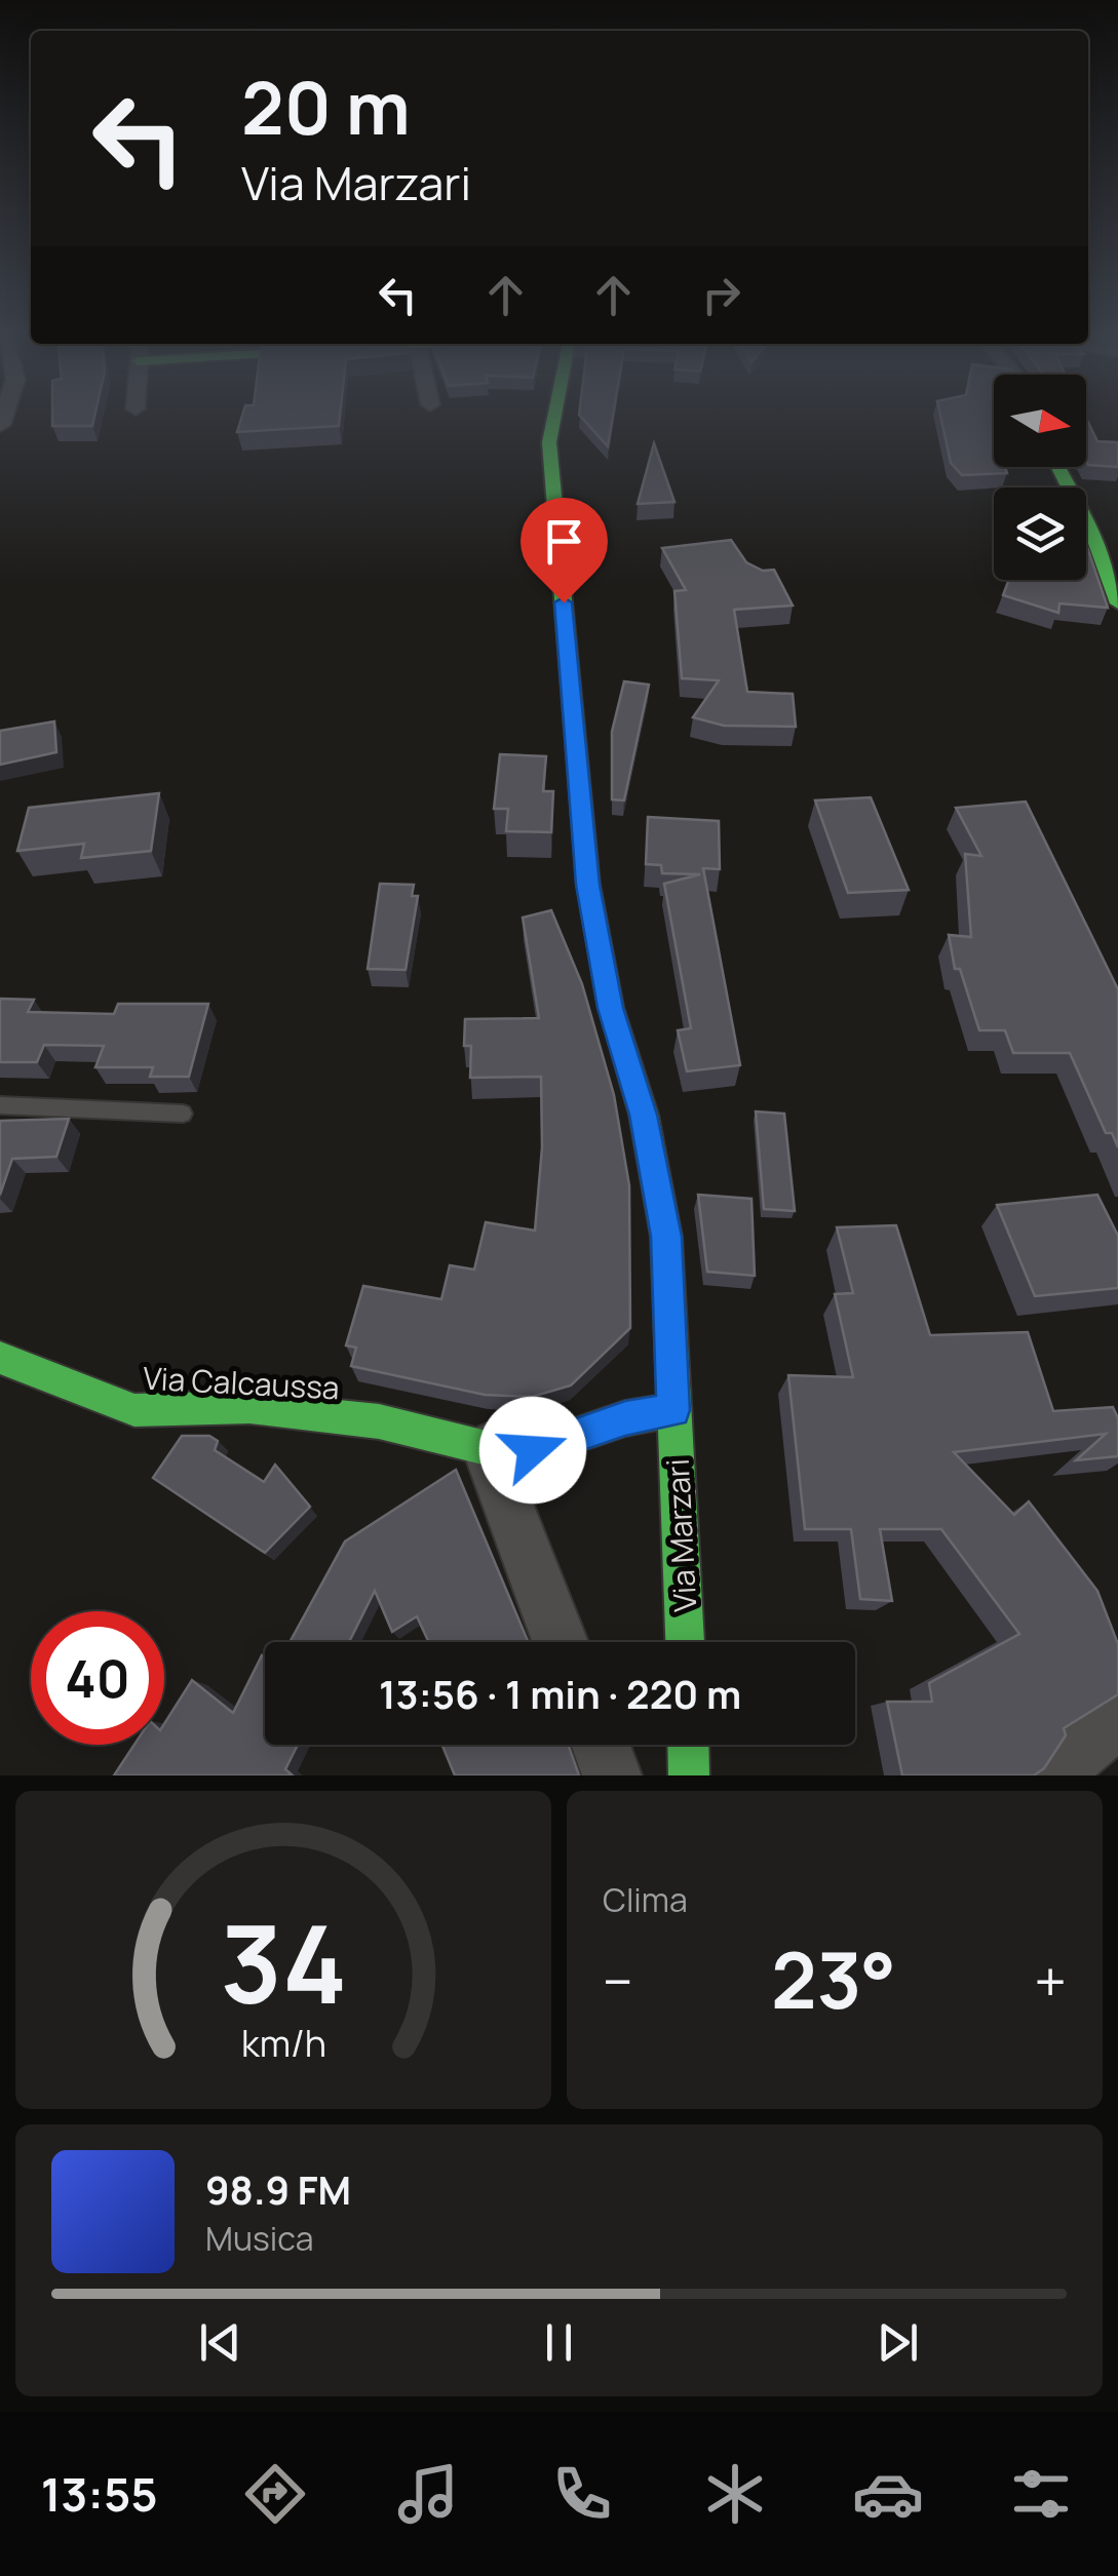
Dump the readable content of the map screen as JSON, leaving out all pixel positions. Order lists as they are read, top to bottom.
{
  "streets": {
    "street": ["Via Calcaussa", "Via Marzari"]
  },
  "north": "right",
  "page": {
    "turn": ["20 m", "Via Marzari"],
    "limit": "40",
    "trip": "13:56 · 1 min · 220 m",
    "tile": "Clima",
    "heat": ["−", "23°", "+"],
    "song": ["98.9 FM", "Musica"],
    "tabs": "13:55",
    "gauge": ["34", "km/h"]
  }
}
